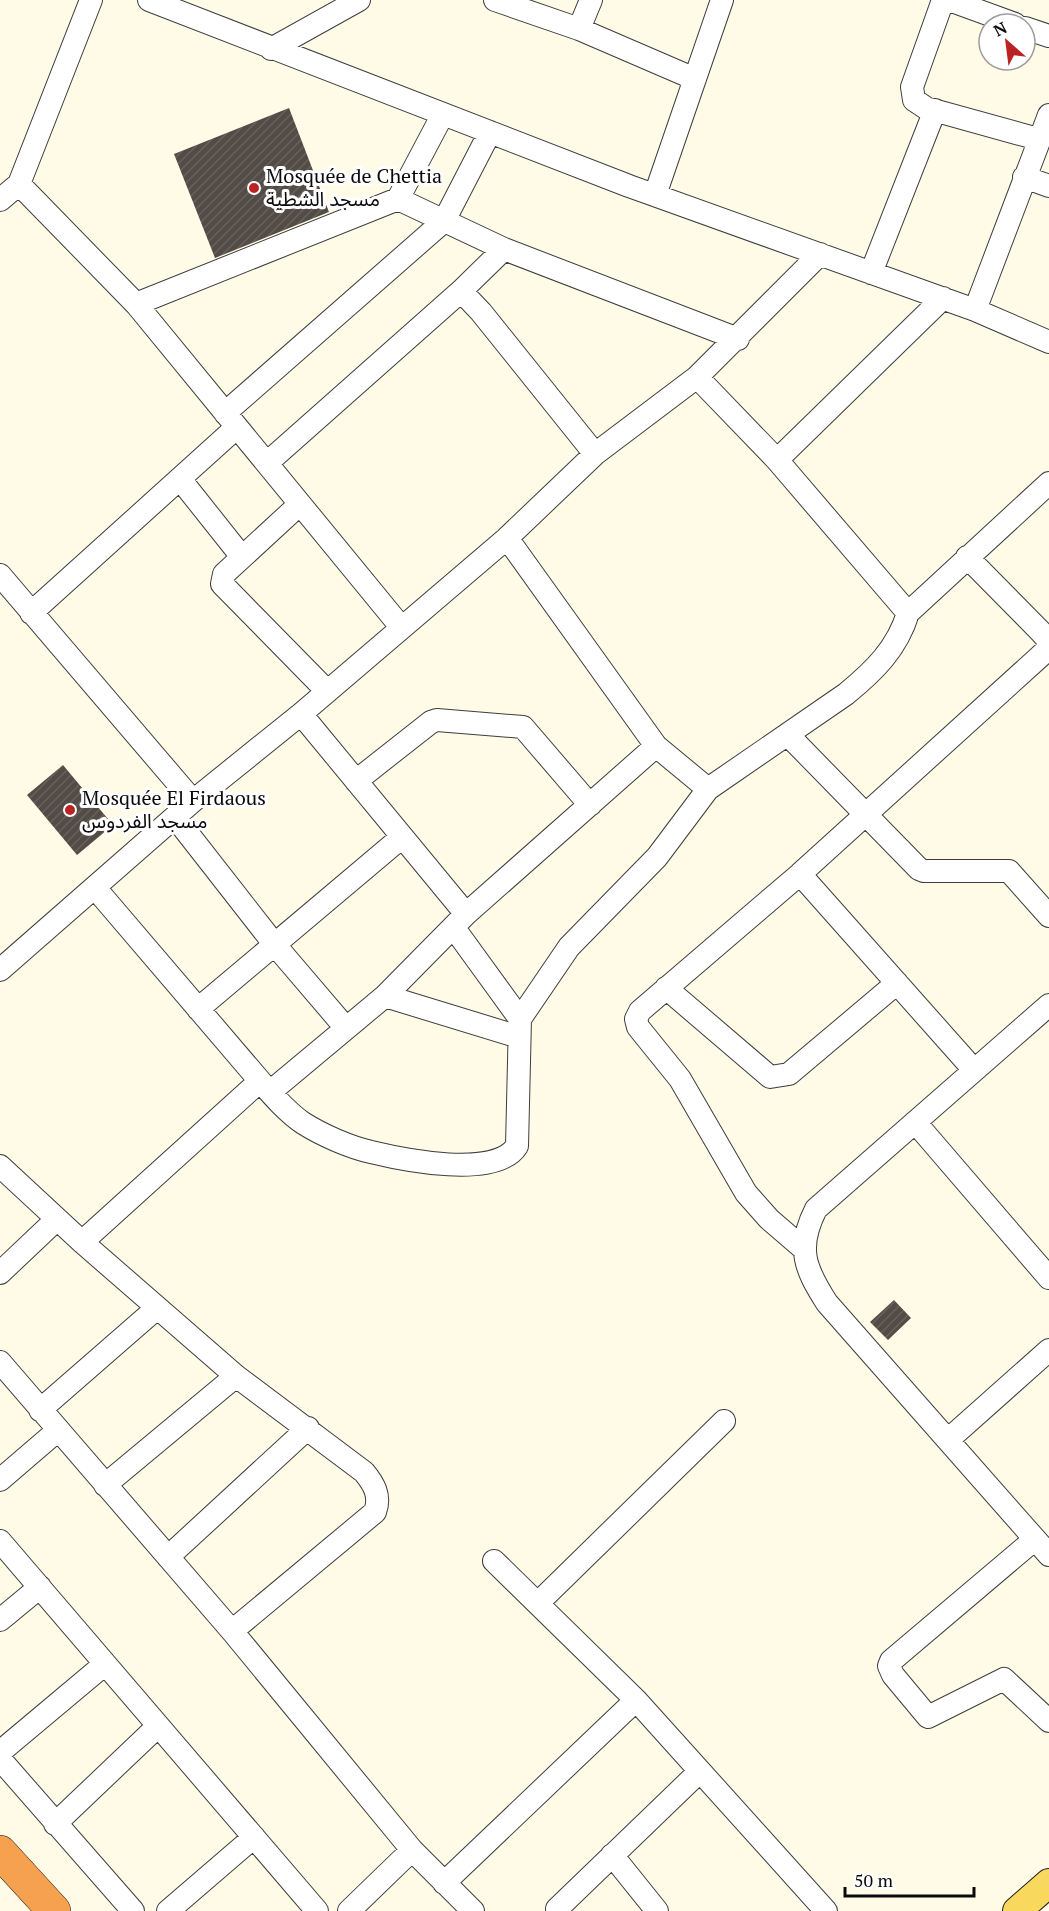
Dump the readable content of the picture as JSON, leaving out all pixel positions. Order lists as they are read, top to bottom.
{
  "places": ["Mosquée de Chettia مسجد الشطية", "Mosquée El Firdaous مسجد الفردوس"],
  "scale_bar": "50 m",
  "north": "top left"
}
